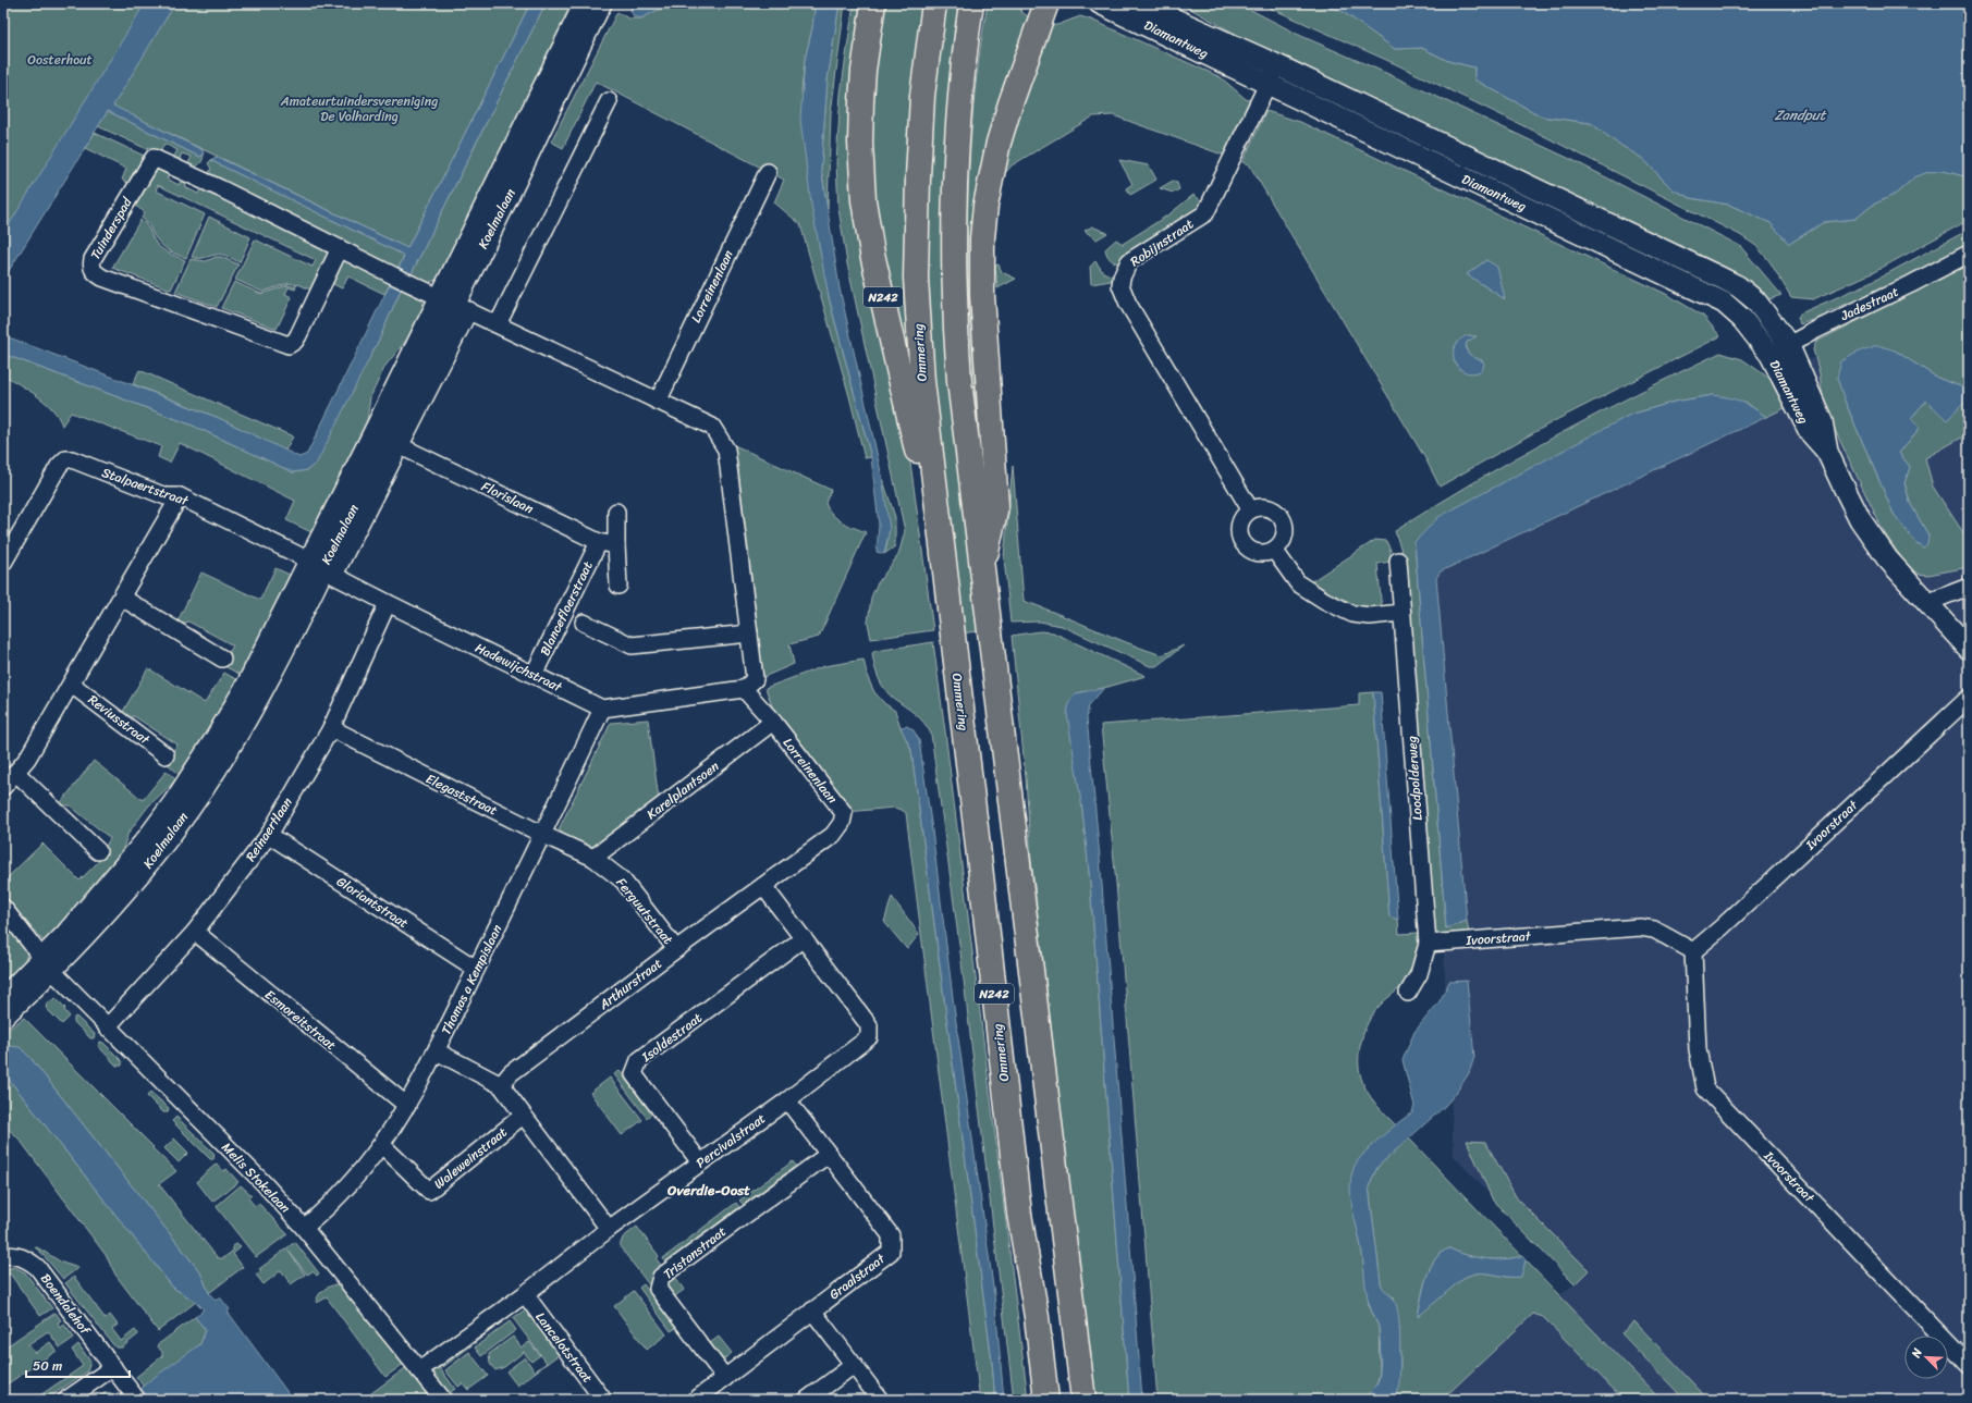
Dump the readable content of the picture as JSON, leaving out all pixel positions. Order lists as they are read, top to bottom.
{
  "streets": {
    "highway": ["N242", "Ommering"],
    "street": [
      "Diamantweg",
      "Koelmalaan",
      "Tuinderspad",
      "Robijnstraat",
      "Lorreinenlaan",
      "Jadestraat",
      "Stalpaertstraat",
      "Florislaan",
      "Blancefloerstraat",
      "Hadewijchstraat",
      "Reviusstraat",
      "Loodpolderweg",
      "Karelplantsoen",
      "Elegaststraat",
      "Ivoorstraat",
      "Reinaertlaan",
      "Gloriantstraat",
      "Ferguutstraat",
      "Thomas a Kempislaan",
      "Arthurstraat",
      "Esmoreitstraat",
      "Isoldestraat",
      "Percivalstraat",
      "Waleweinstraat",
      "Melis Stokelaan",
      "Tristanstraat",
      "Graalstraat",
      "Boendalehof",
      "Lancelotstraat"
    ]
  },
  "crossings": [
    ["Diamantweg", "Robijnstraat"],
    ["Diamantweg", "Jadestraat"],
    ["Koelmalaan", "Tuinderspad"],
    ["Koelmalaan", "Stalpaertstraat"],
    ["Koelmalaan", "Florislaan"],
    ["Koelmalaan", "Hadewijchstraat"],
    ["Koelmalaan", "Melis Stokelaan"],
    ["Lorreinenlaan", "Karelplantsoen"],
    ["Lorreinenlaan", "Arthurstraat"],
    ["Lorreinenlaan", "Percivalstraat"],
    ["N242", "Ommering"],
    ["Stalpaertstraat", "Hadewijchstraat"],
    ["Florislaan", "Blancefloerstraat"],
    ["Blancefloerstraat", "Hadewijchstraat"],
    ["Hadewijchstraat", "Reinaertlaan"],
    ["Hadewijchstraat", "Thomas a Kempislaan"],
    ["Loodpolderweg", "Ivoorstraat"],
    ["Karelplantsoen", "Elegaststraat"],
    ["Karelplantsoen", "Ferguutstraat"],
    ["Elegaststraat", "Reinaertlaan"],
    ["Elegaststraat", "Ferguutstraat"],
    ["Elegaststraat", "Thomas a Kempislaan"],
    ["Reinaertlaan", "Gloriantstraat"],
    ["Reinaertlaan", "Esmoreitstraat"],
    ["Reinaertlaan", "Melis Stokelaan"],
    ["Gloriantstraat", "Thomas a Kempislaan"],
    ["Ferguutstraat", "Arthurstraat"],
    ["Thomas a Kempislaan", "Esmoreitstraat"],
    ["Thomas a Kempislaan", "Waleweinstraat"],
    ["Thomas a Kempislaan", "Melis Stokelaan"],
    ["Arthurstraat", "Percivalstraat"],
    ["Isoldestraat", "Percivalstraat"],
    ["Percivalstraat", "Melis Stokelaan"],
    ["Percivalstraat", "Graalstraat"],
    ["Percivalstraat", "Lancelotstraat"],
    ["Tristanstraat", "Graalstraat"]
  ],
  "districts": ["Overdie-Oost"],
  "water": ["Zandput"],
  "parks": ["Oosterhout", "Amateurtuindersvereniging De Volharding"],
  "scale_bar": "50 m",
  "north": "top left"
}
